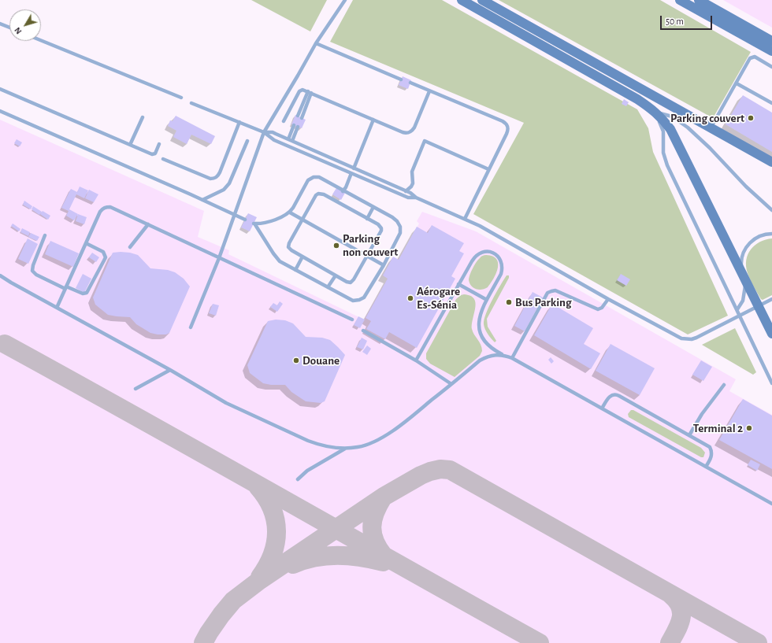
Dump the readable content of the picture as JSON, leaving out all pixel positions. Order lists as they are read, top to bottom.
{
  "places": [
    "Parking couvert",
    "Parking non couvert",
    "Aérogare Es-Sénia",
    "Bus Parking",
    "Douane",
    "Terminal 2"
  ],
  "scale_bar": "50 m",
  "north": "bottom left"
}
